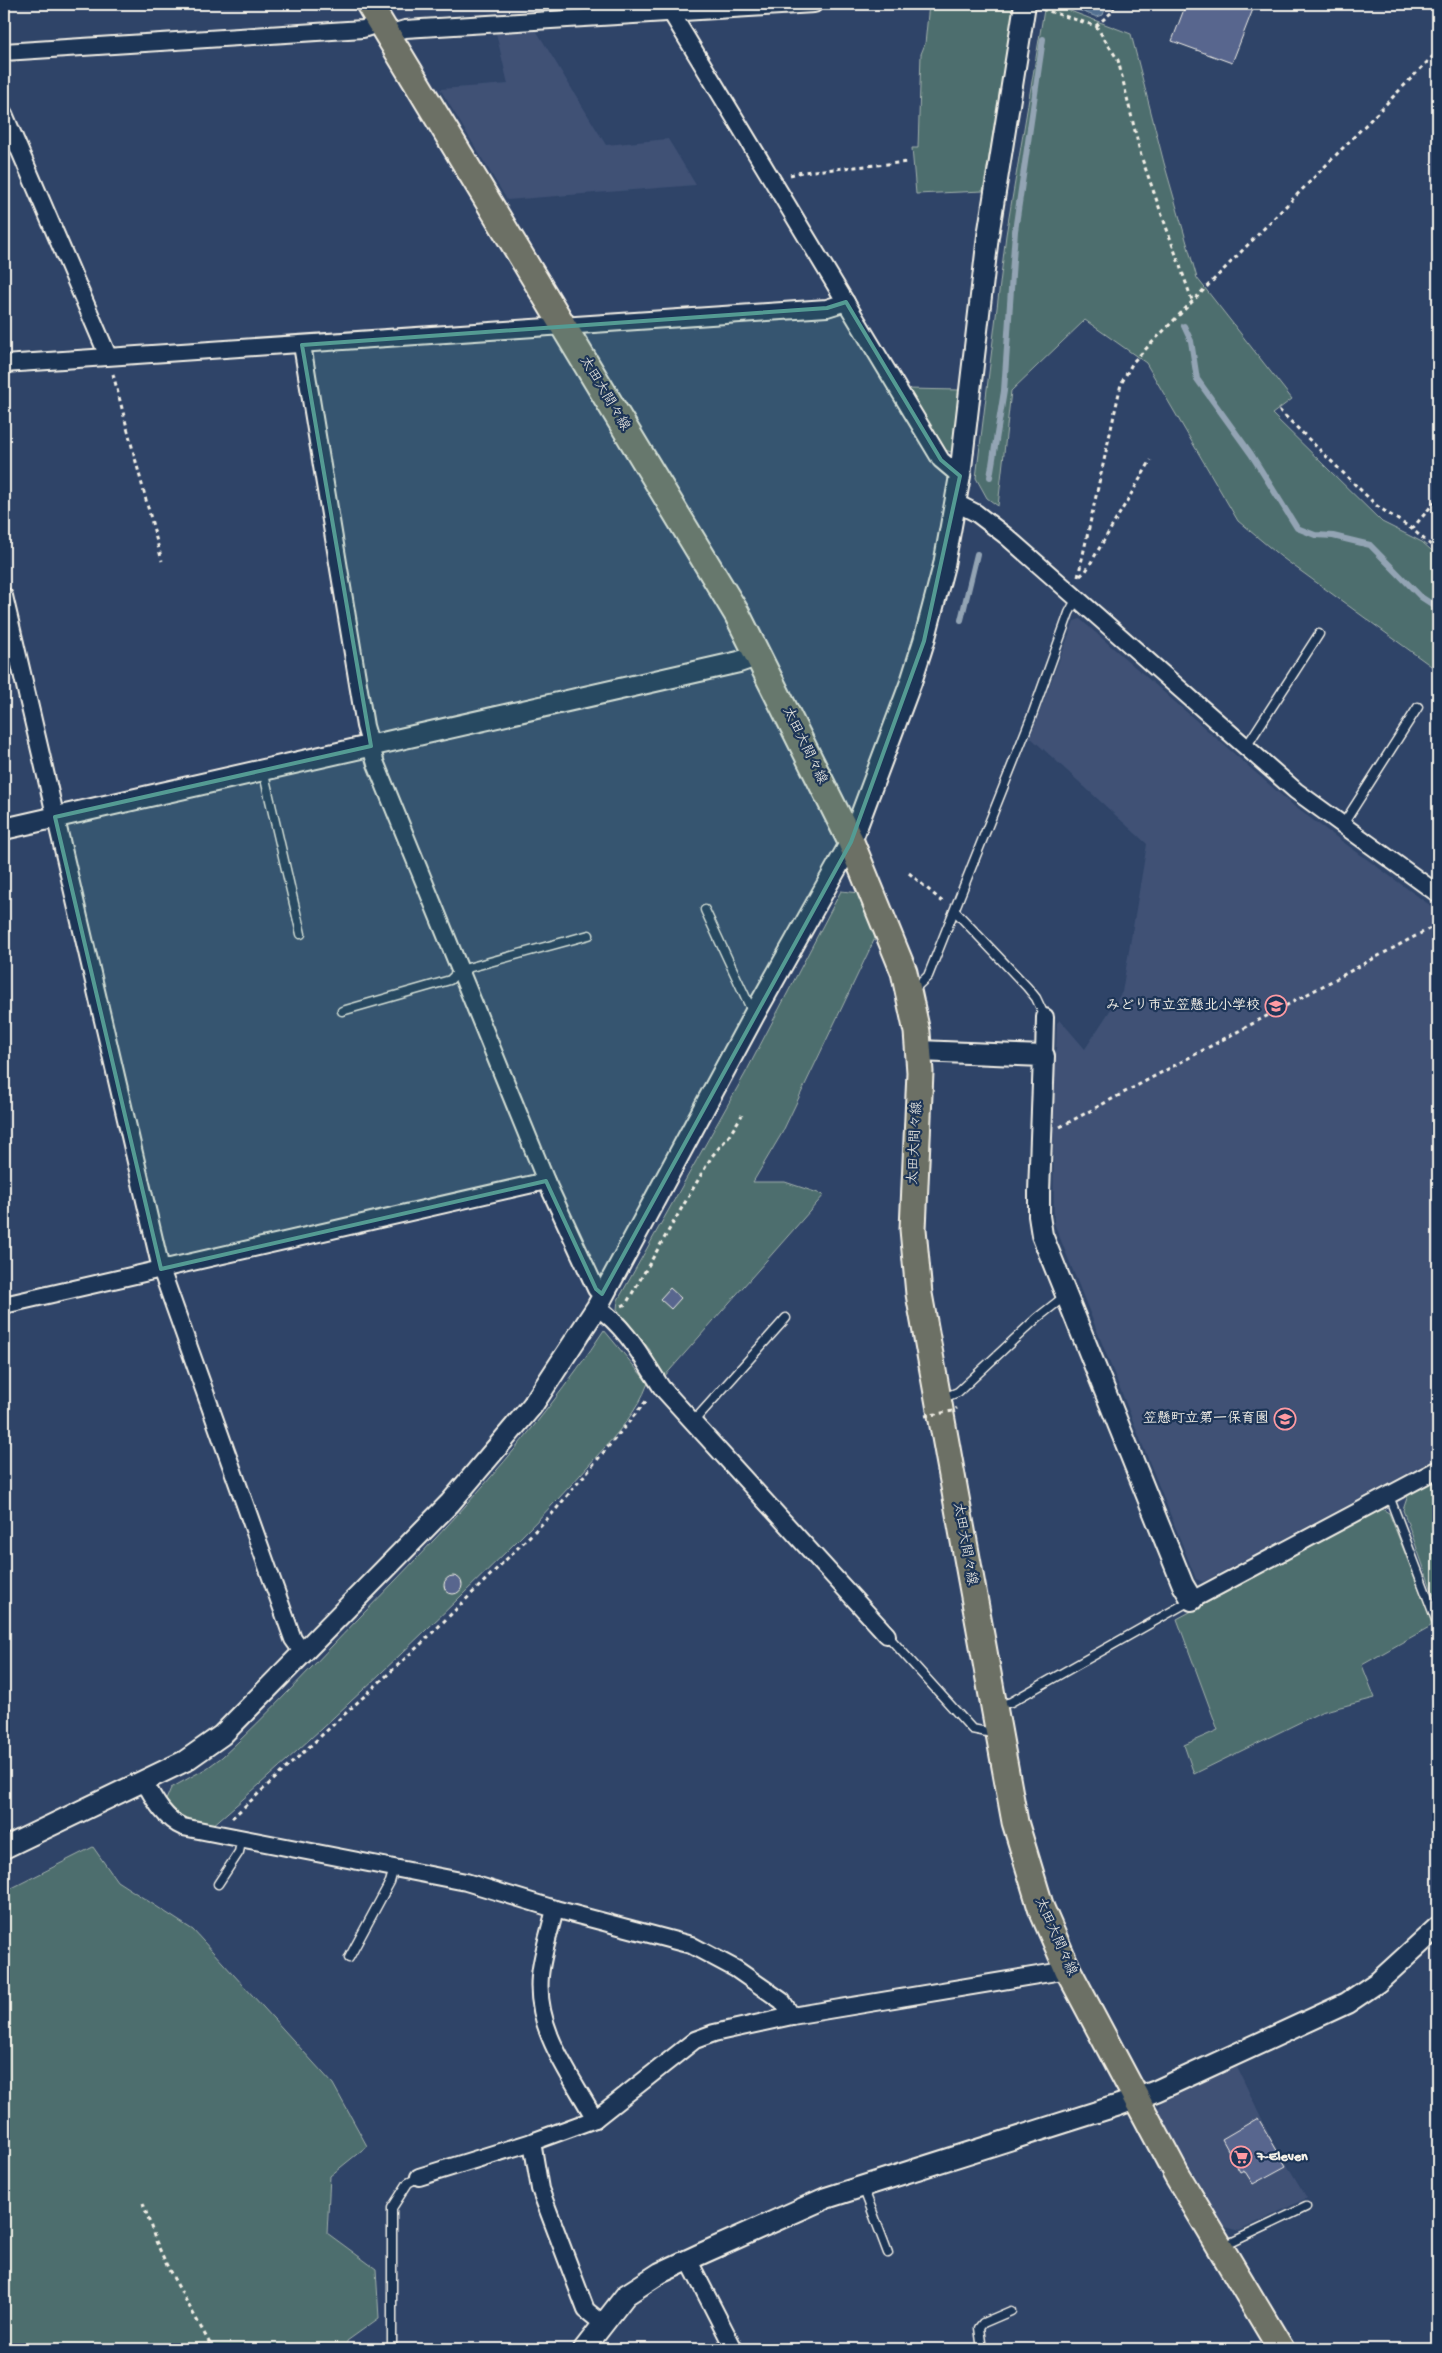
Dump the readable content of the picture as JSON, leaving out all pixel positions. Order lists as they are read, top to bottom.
{
  "streets": {
    "main road": ["太田大間々線"]
  },
  "places": {
    "school or university": ["みどり市立笠懸北小学校", "笠懸町立第一保育園"],
    "supermarket": ["7-Eleven"]
  }
}
